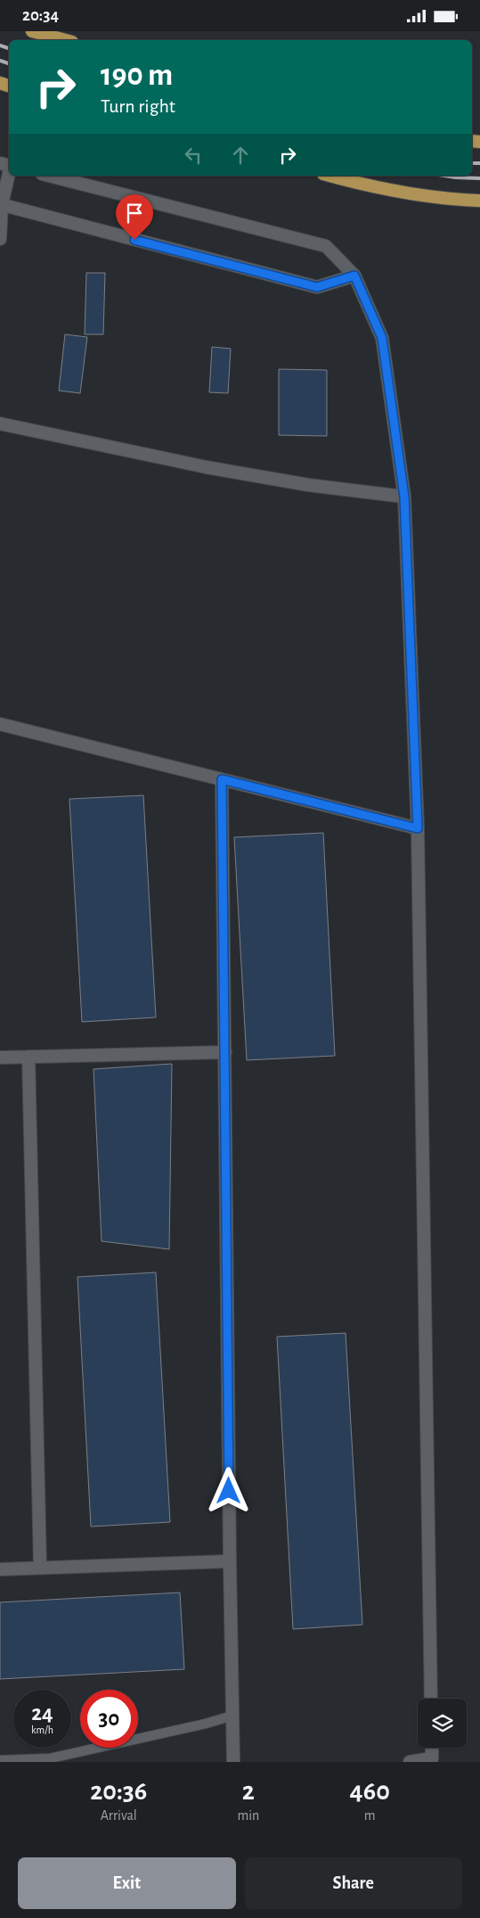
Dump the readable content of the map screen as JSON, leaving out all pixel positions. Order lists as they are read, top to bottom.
{
  "page": {
    "status": "20:34",
    "turn": ["190 m", "Turn right"],
    "speed": "24 km/h",
    "limit": "30",
    "eta": [
      "20:36",
      "Arrival",
      "2",
      "min",
      "460",
      "m"
    ],
    "buttons": ["Exit", "Share"]
  }
}
